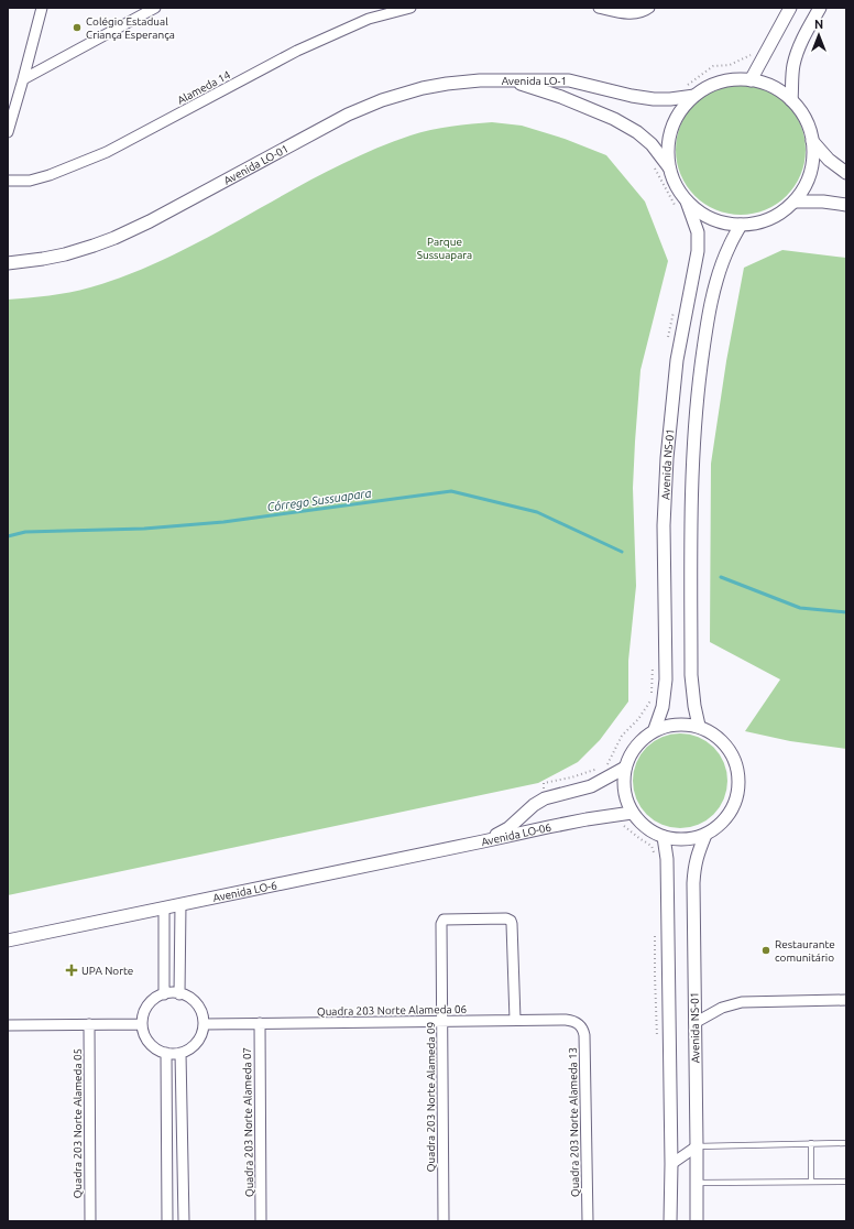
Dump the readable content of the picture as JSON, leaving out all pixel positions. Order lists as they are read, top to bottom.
{
  "streets": {
    "street": [
      "Avenida LO-1",
      "Alameda 14",
      "Avenida LO-01",
      "Avenida NS-01",
      "Avenida LO-06",
      "Avenida LO-6",
      "Quadra 203 Norte Alameda 06",
      "Quadra 203 Norte Alameda 09",
      "Quadra 203 Norte Alameda 07",
      "Quadra 203 Norte Alameda 13",
      "Quadra 203 Norte Alameda 05"
    ]
  },
  "crossings": [
    ["Avenida LO-1", "Avenida LO-01"],
    ["Avenida LO-1", "Avenida NS-01"],
    ["Avenida NS-01", "Avenida LO-06"],
    ["Avenida LO-06", "Avenida LO-6"],
    ["Quadra 203 Norte Alameda 06", "Quadra 203 Norte Alameda 09"],
    ["Quadra 203 Norte Alameda 06", "Quadra 203 Norte Alameda 07"],
    ["Quadra 203 Norte Alameda 06", "Quadra 203 Norte Alameda 13"]
  ],
  "water": ["Córrego Sussuapara"],
  "parks": ["Parque Sussuapara"],
  "places": {
    "other": ["Colégio Estadual Criança Esperança", "Restaurante comunitário"],
    "health": ["UPA Norte"]
  },
  "north": "top"
}
